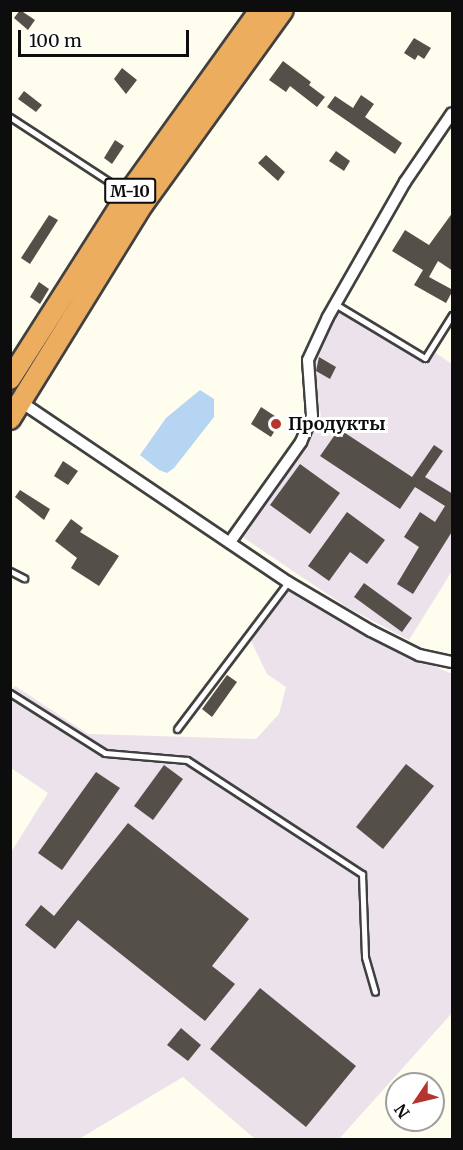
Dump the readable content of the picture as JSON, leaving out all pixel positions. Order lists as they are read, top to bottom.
{
  "streets": {
    "highway": ["М-10"]
  },
  "places": ["Продукты"],
  "scale_bar": "100 m",
  "north": "bottom left"
}
